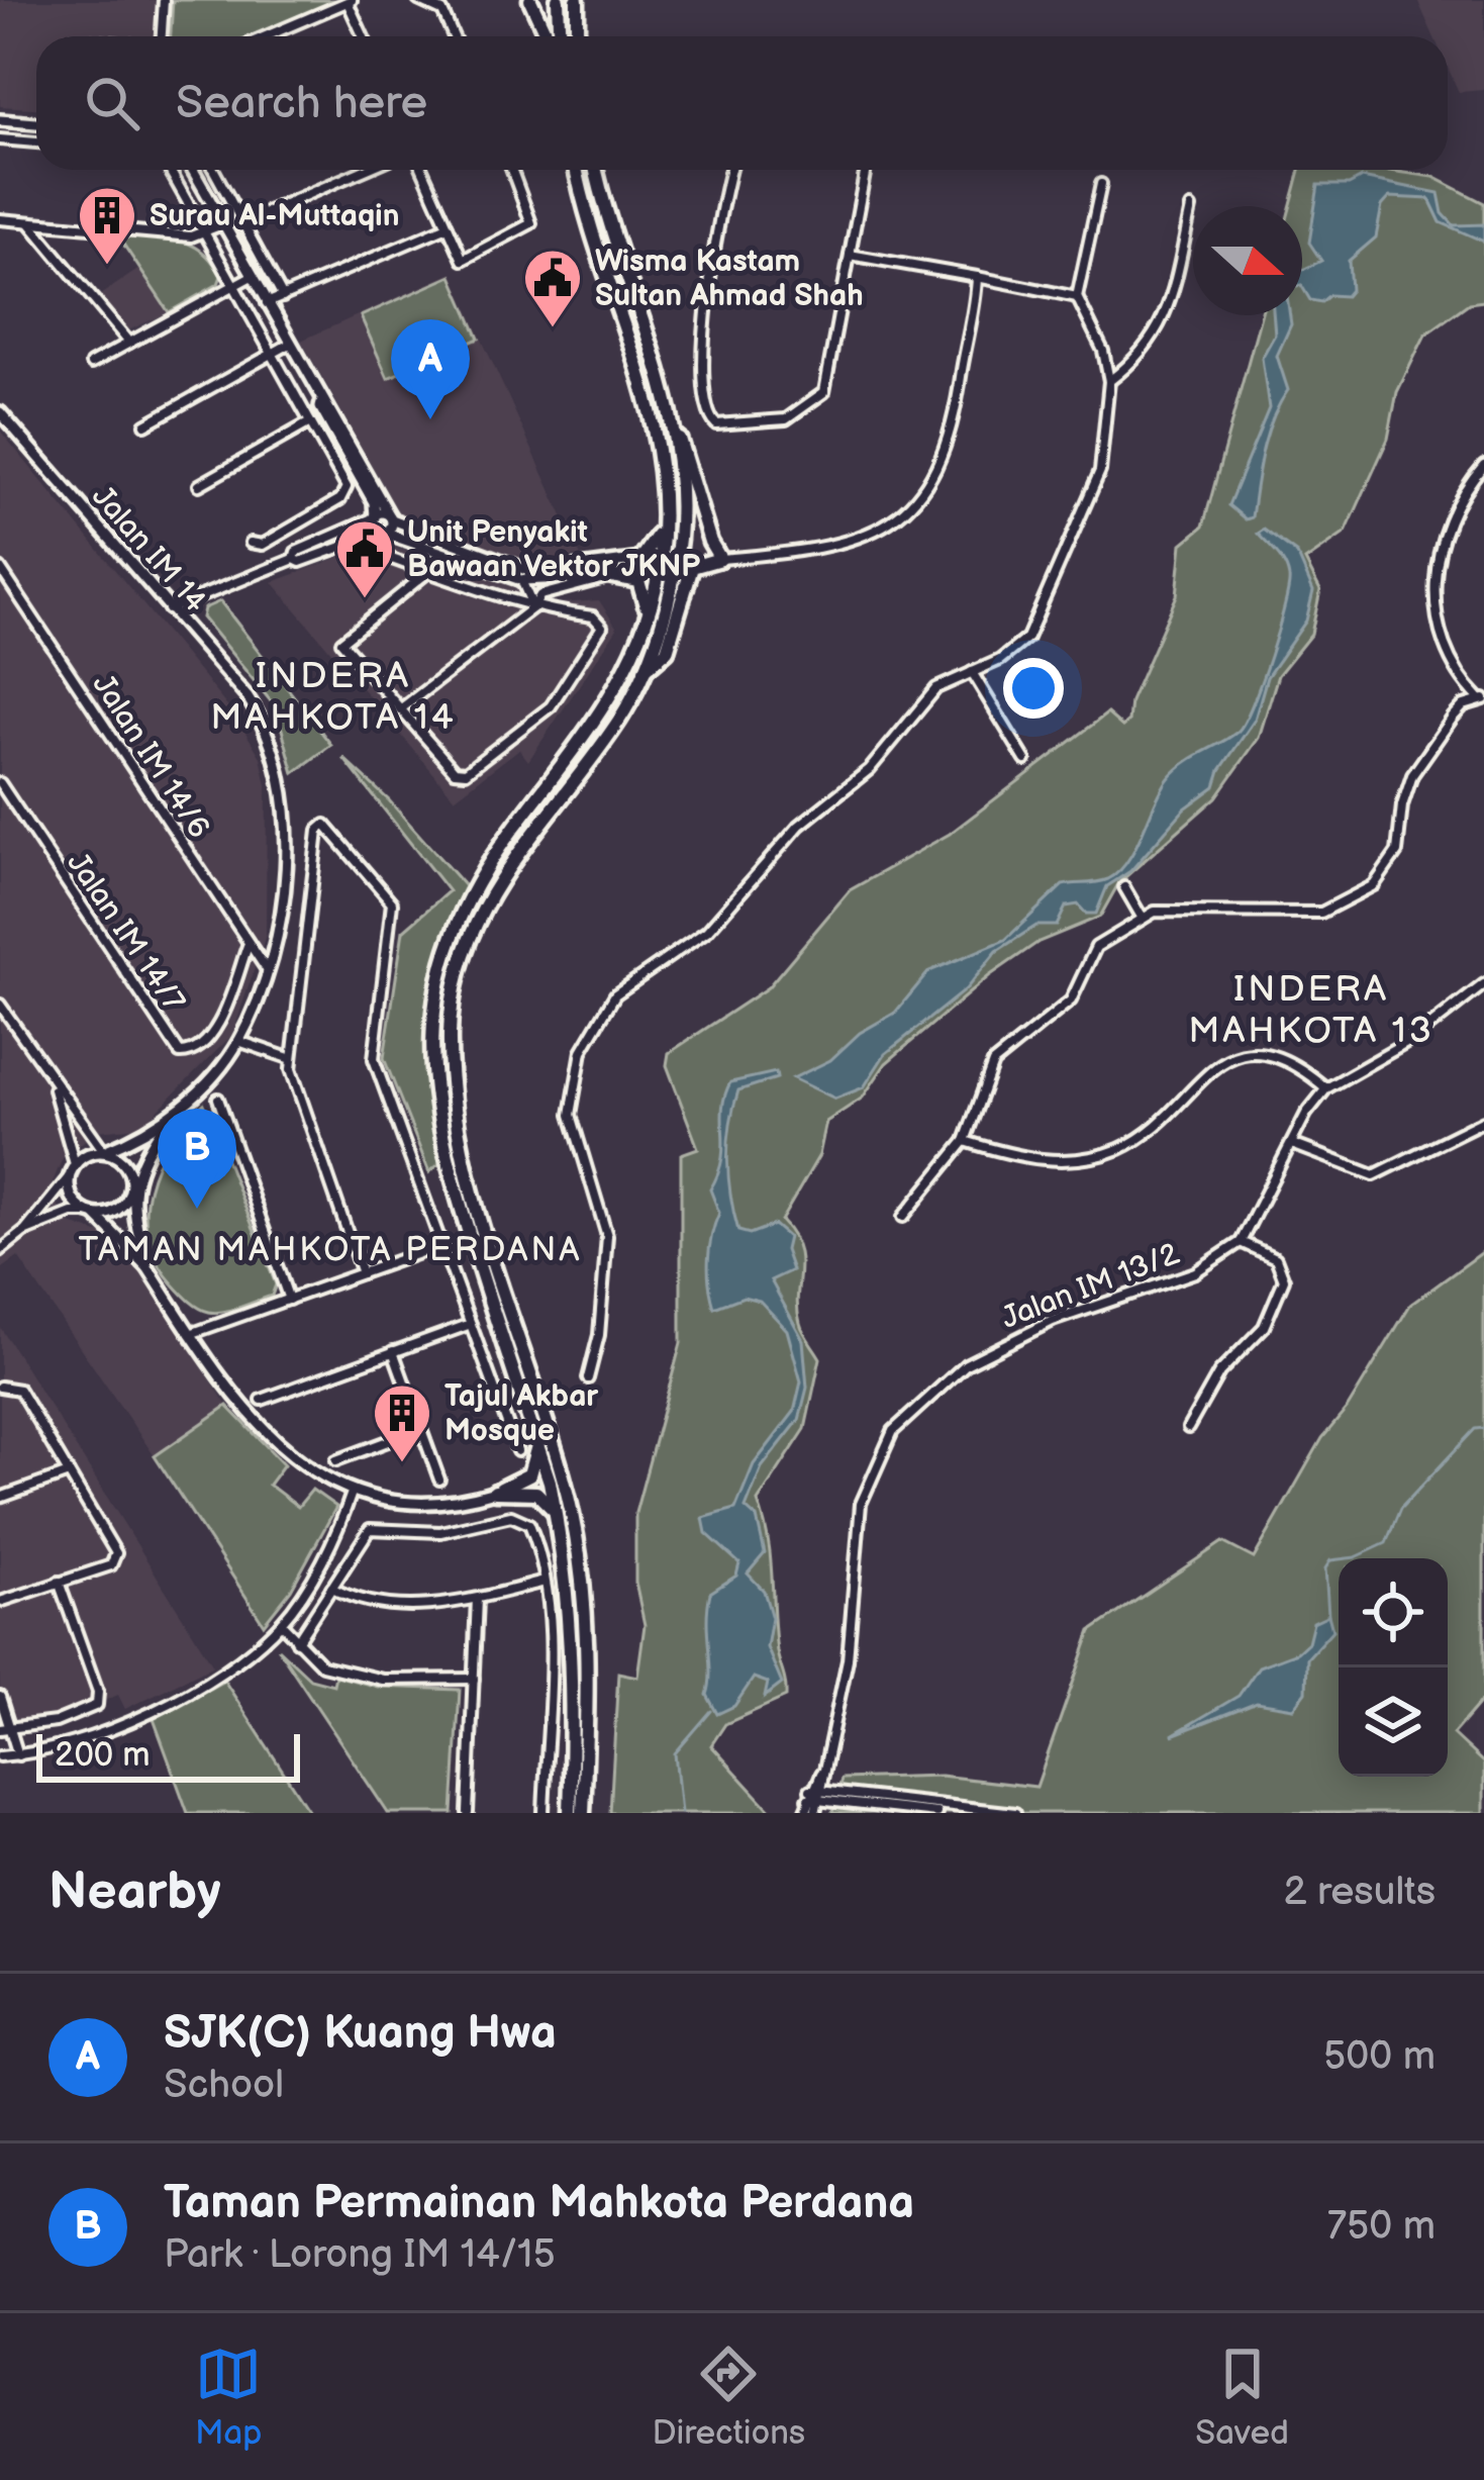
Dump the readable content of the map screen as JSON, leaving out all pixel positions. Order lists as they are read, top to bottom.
{
  "streets": {
    "street": [
      "Jalan IM 14",
      "Jalan IM 14/6",
      "Jalan IM 14/7",
      "Jalan IM 13/2"
    ]
  },
  "crossings": [
    ["Jalan IM 14", "Jalan IM 14/6"],
    ["Jalan IM 14/6", "Jalan IM 14/7"]
  ],
  "districts": ["INDERA MAHKOTA 14", "INDERA MAHKOTA 13", "TAMAN MAHKOTA PERDANA"],
  "places": {
    "building": ["Surau Al-Muttaqin", "Tajul Akbar Mosque"],
    "public building": ["Wisma Kastam Sultan Ahmad Shah", "Unit Penyakit Bawaan Vektor JKNP"]
  },
  "scale_bar": "200 m",
  "north": "right",
  "page": {
    "search": "Search here",
    "pins": ["A", "B"],
    "scale": "200 m",
    "heading": ["Nearby", "2 results"],
    "list": [
      {
        "mark": "A",
        "name": "SJK(C) Kuang Hwa",
        "note": "School",
        "value": "500 m"
      },
      {
        "mark": "B",
        "name": "Taman Permainan Mahkota Perdana",
        "note": "Park · Lorong IM 14/15",
        "value": "750 m"
      }
    ],
    "nav": ["Map", "Directions", "Saved"]
  }
}
